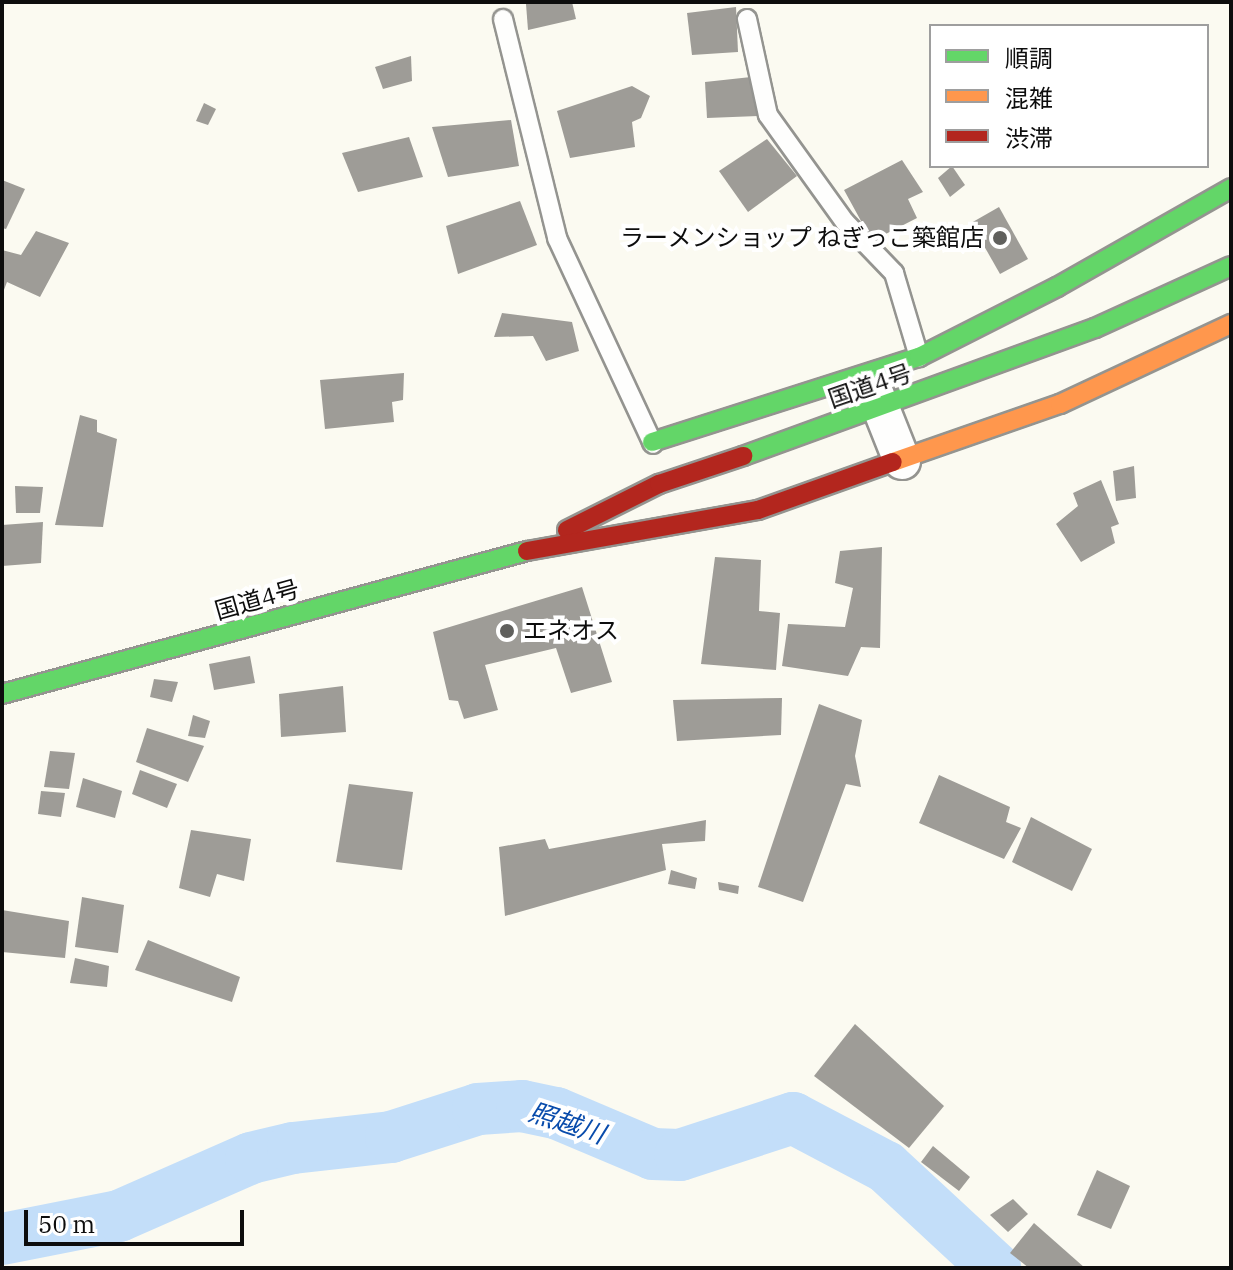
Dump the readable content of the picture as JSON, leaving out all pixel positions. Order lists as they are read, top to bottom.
{
  "streets": {
    "main road": ["国道4号"]
  },
  "water": ["照越川"],
  "places": ["ラーメンショップ ねぎっこ築館店", "エネオス"],
  "legend": ["順調", "混雑", "渋滞"],
  "scale_bar": "50 m"
}
